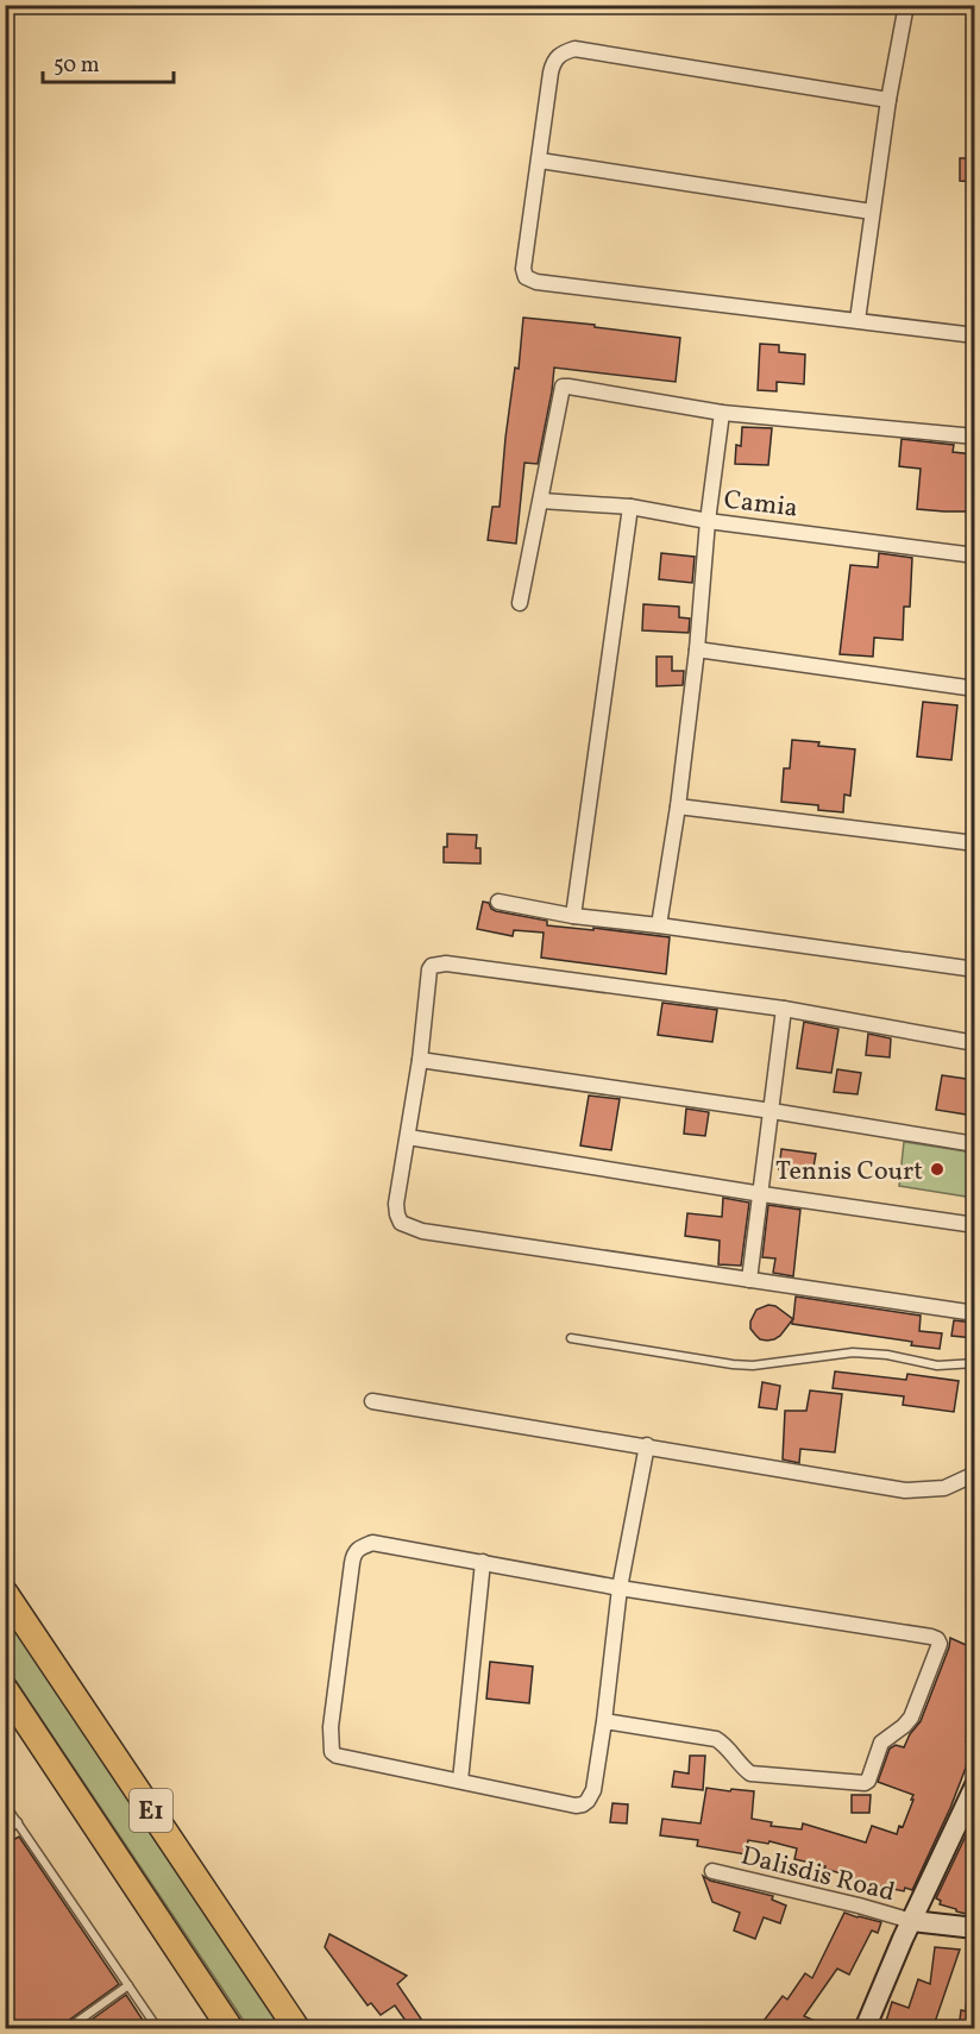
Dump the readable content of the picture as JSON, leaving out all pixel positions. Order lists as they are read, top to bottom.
{
  "streets": {
    "highway": ["E1"],
    "street": ["Camia", "Dalisdis Road"]
  },
  "places": ["Tennis Court"],
  "scale_bar": "50 m"
}
